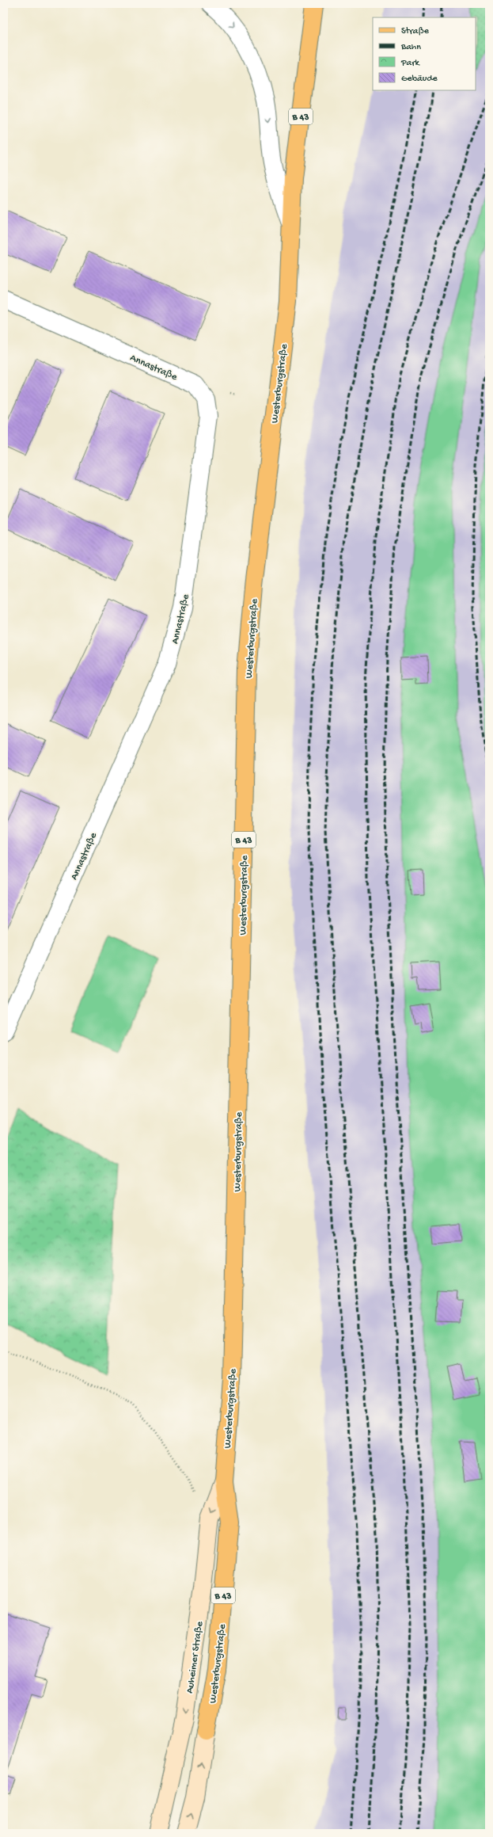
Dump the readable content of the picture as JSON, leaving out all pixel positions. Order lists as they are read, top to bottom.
{
  "streets": {
    "main road": ["B 43", "Westerburgstraße", "Auheimer Straße"],
    "street": ["Annastraße"]
  },
  "crossings": [
    ["Westerburgstraße", "Auheimer Straße"]
  ],
  "one_way": ["Auheimer Straße"],
  "legend": [
    "Straße",
    "Bahn",
    "Park",
    "Gebäude"
  ]
}
